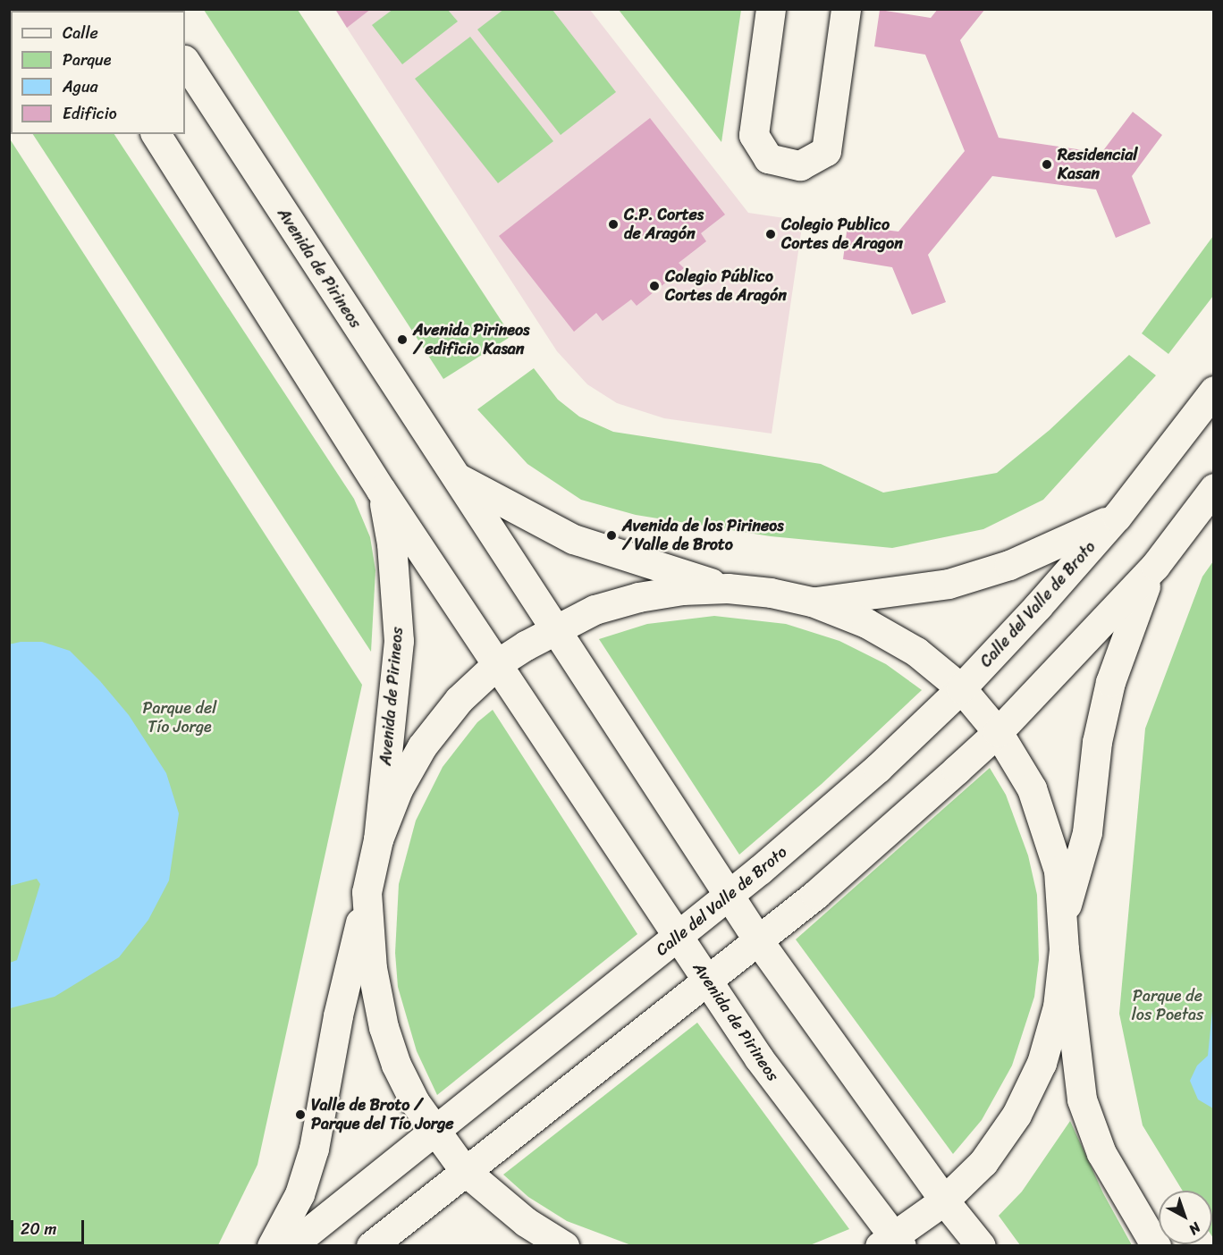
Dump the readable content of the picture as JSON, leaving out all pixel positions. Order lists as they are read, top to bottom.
{
  "streets": {
    "main road": ["Avenida de Pirineos", "Calle del Valle de Broto"]
  },
  "crossings": [
    ["Avenida de Pirineos", "Calle del Valle de Broto"]
  ],
  "parks": ["Parque del Tío Jorge", "Parque de los Poetas"],
  "places": [
    "Residencial Kasan",
    "C.P. Cortes de Aragón",
    "Colegio Publico Cortes de Aragon",
    "Colegio Público Cortes de Aragón",
    "Avenida Pirineos / edificio Kasan",
    "Avenida de los Pirineos / Valle de Broto",
    "Valle de Broto / Parque del Tío Jorge"
  ],
  "legend": [
    "Calle",
    "Parque",
    "Agua",
    "Edificio"
  ],
  "scale_bar": "20 m",
  "north": "bottom right"
}
